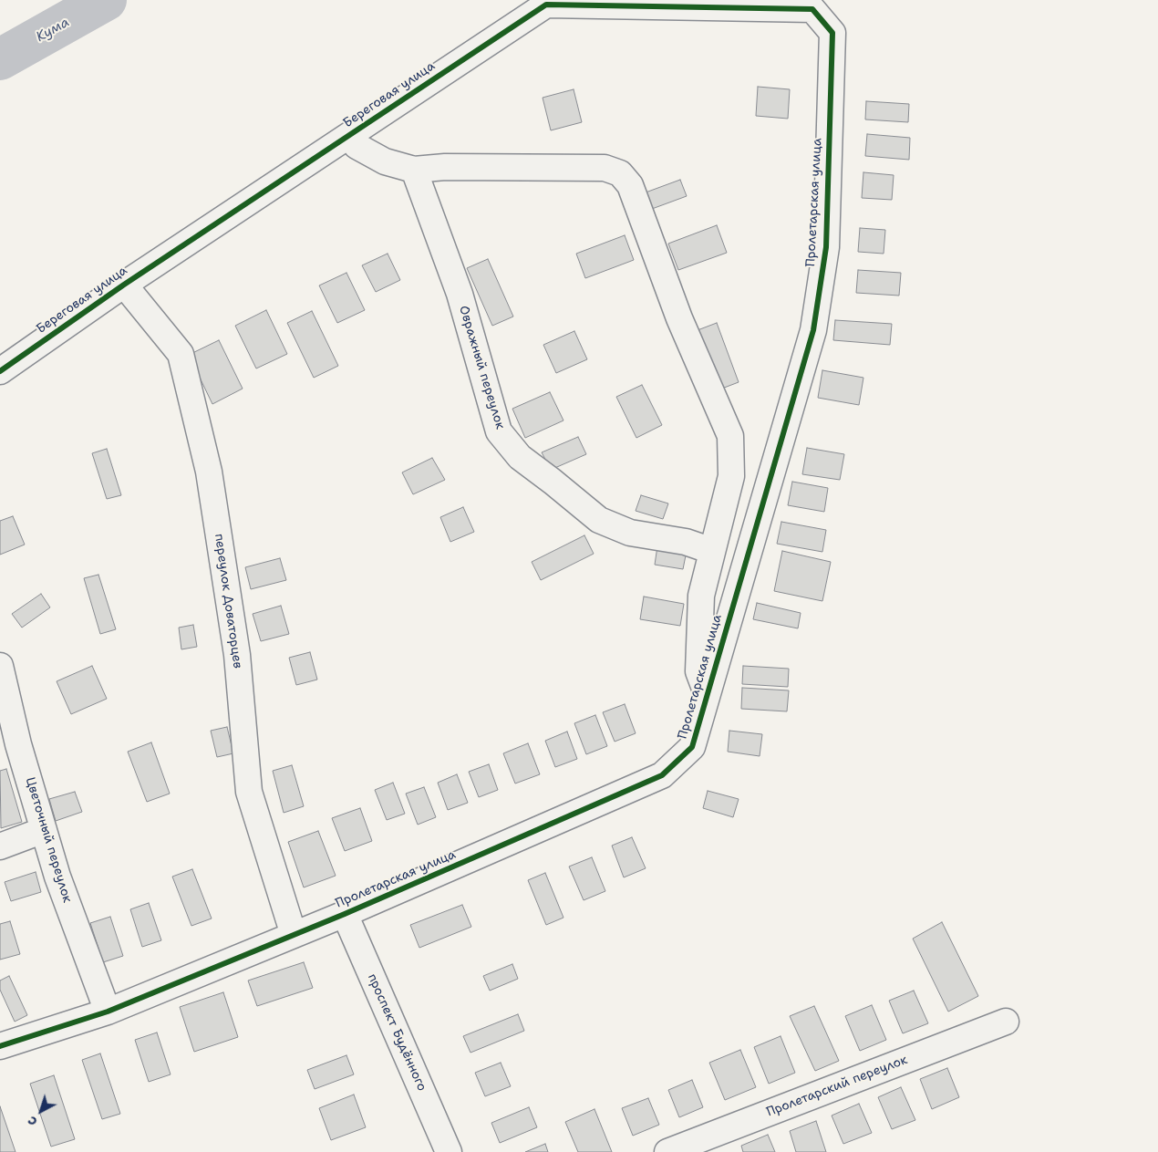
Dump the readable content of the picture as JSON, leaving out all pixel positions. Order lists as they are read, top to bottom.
{
  "streets": {
    "street": [
      "Береговая улица",
      "Пролетарская улица",
      "Овражный переулок",
      "переулок Доваторцев",
      "Цветочный переулок",
      "проспект Будённого",
      "Пролетарский переулок"
    ]
  },
  "crossings": [
    ["Береговая улица", "Пролетарская улица"],
    ["Береговая улица", "переулок Доваторцев"],
    ["Пролетарская улица", "переулок Доваторцев"],
    ["Пролетарская улица", "Цветочный переулок"],
    ["Пролетарская улица", "проспект Будённого"]
  ],
  "water": ["Кума"],
  "north": "bottom left"
}
